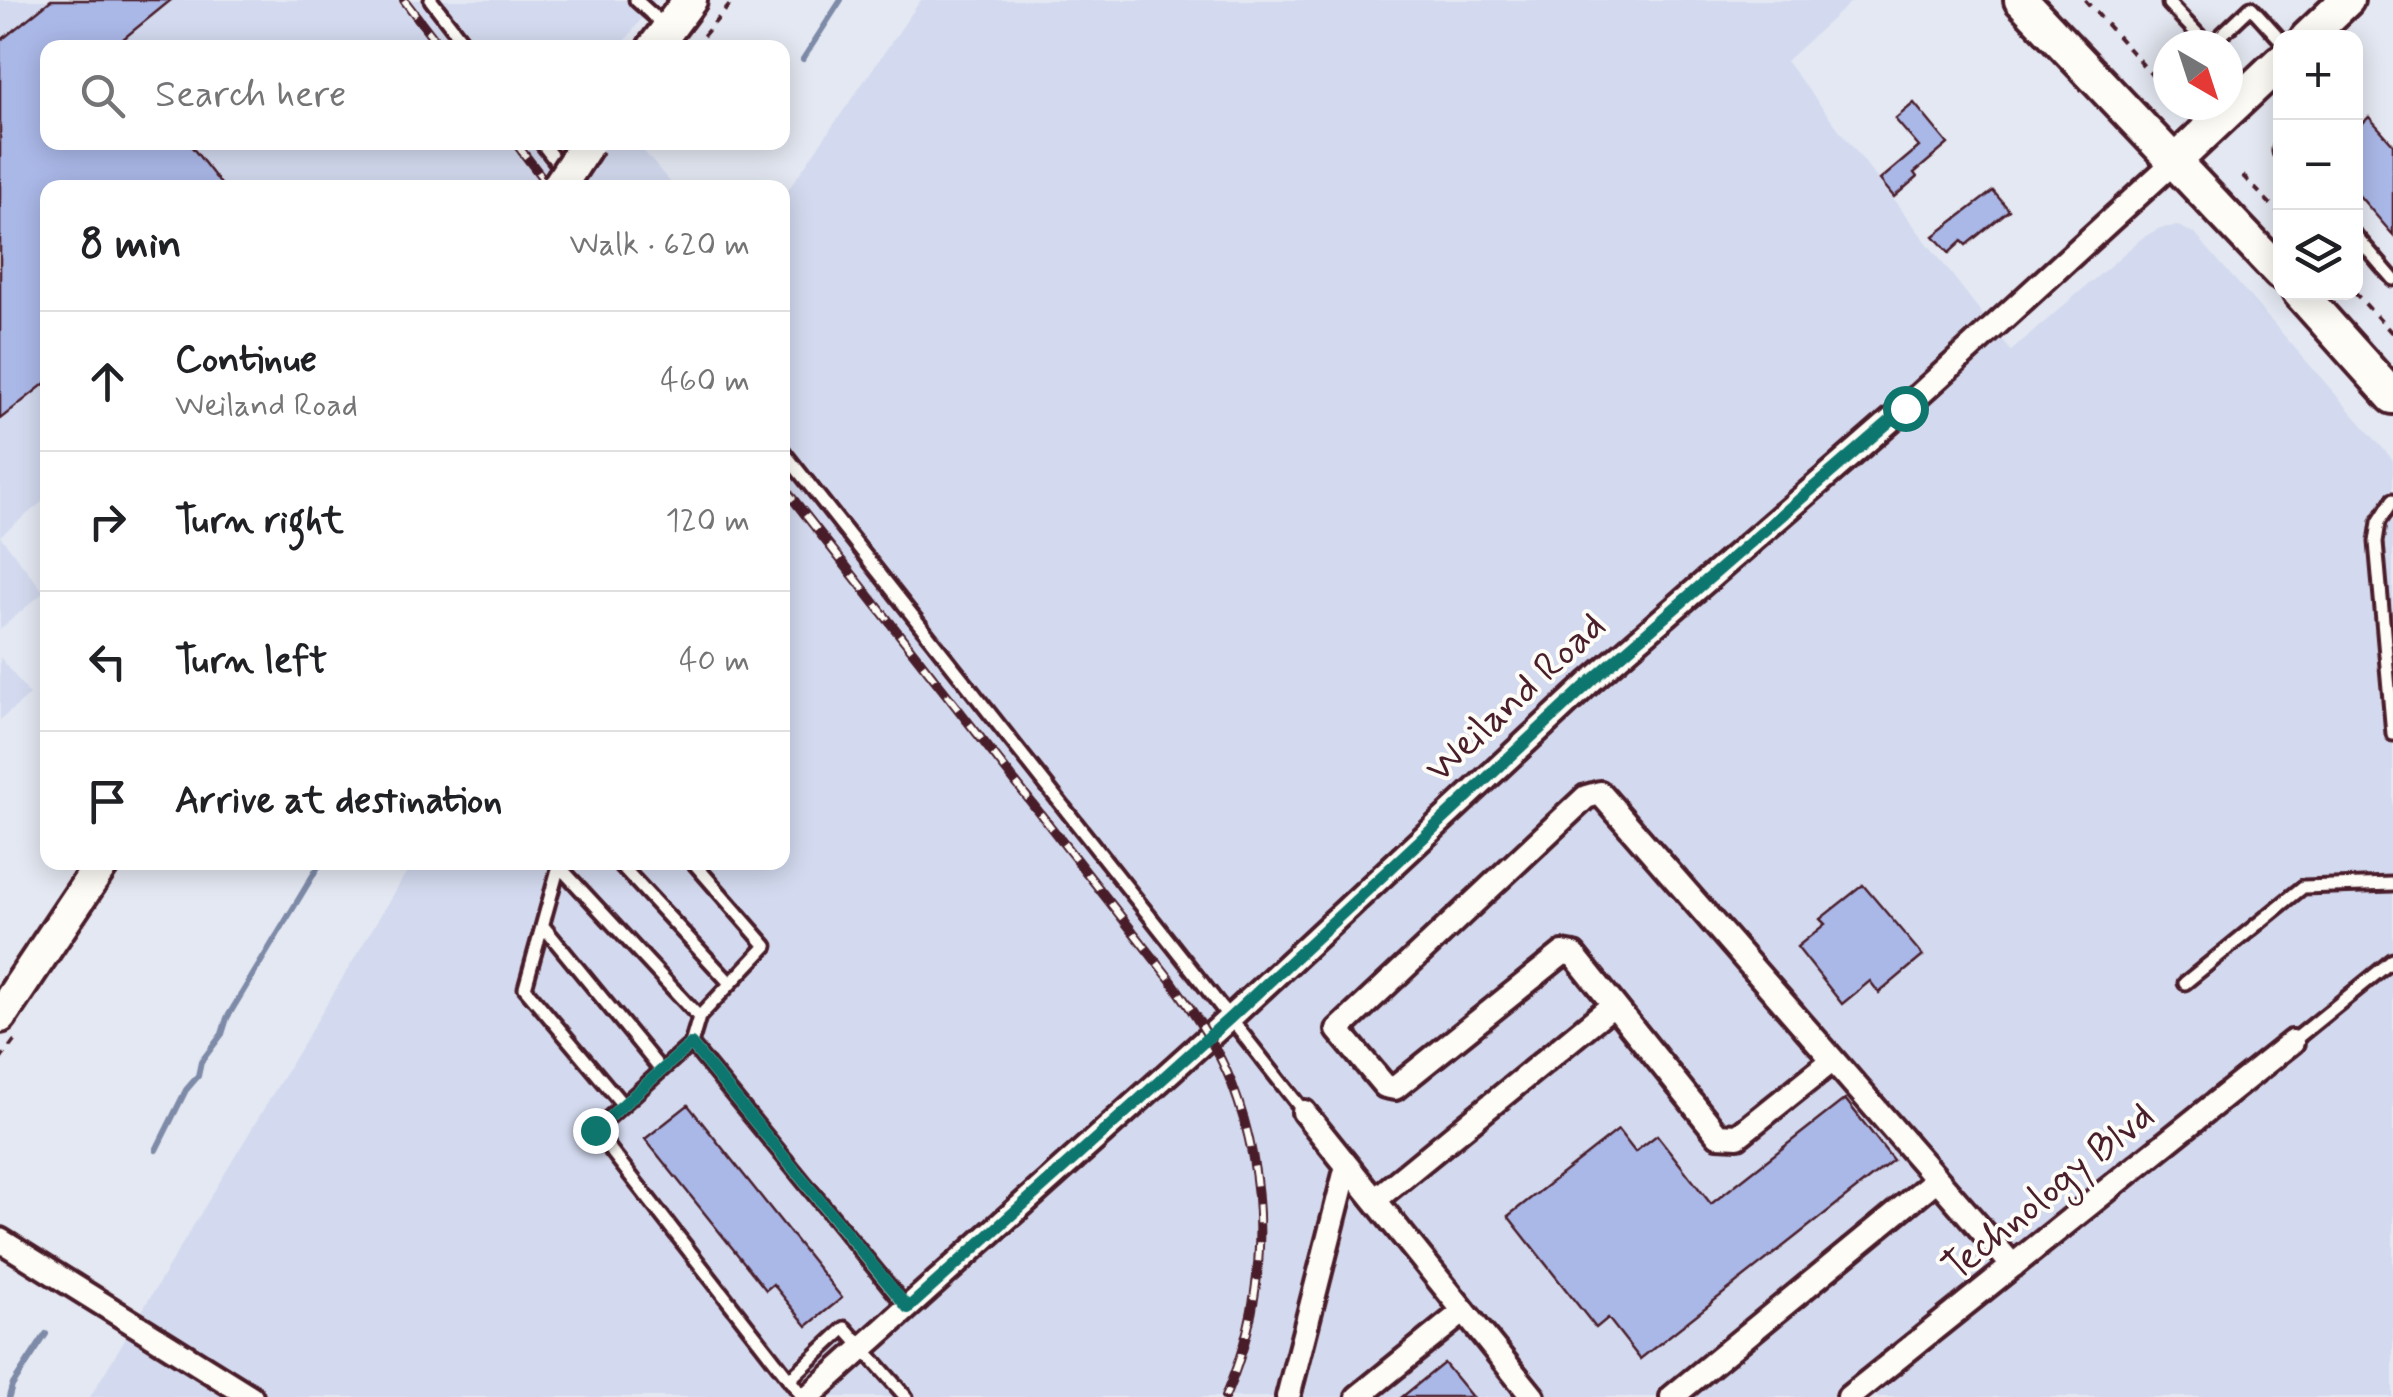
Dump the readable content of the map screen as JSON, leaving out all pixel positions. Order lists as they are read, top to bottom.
{
  "streets": {
    "street": ["Weiland Road", "Technology Blvd"]
  },
  "north": "bottom right",
  "page": {
    "map_buttons": ["+", "−"],
    "search": "Search here",
    "heading": ["8 min", "Walk · 620 m"],
    "list": [
      ["Continue", "Weiland Road", "460 m"],
      ["Turn right", "120 m"],
      ["Turn left", "40 m"],
      "Arrive at destination"
    ]
  }
}
